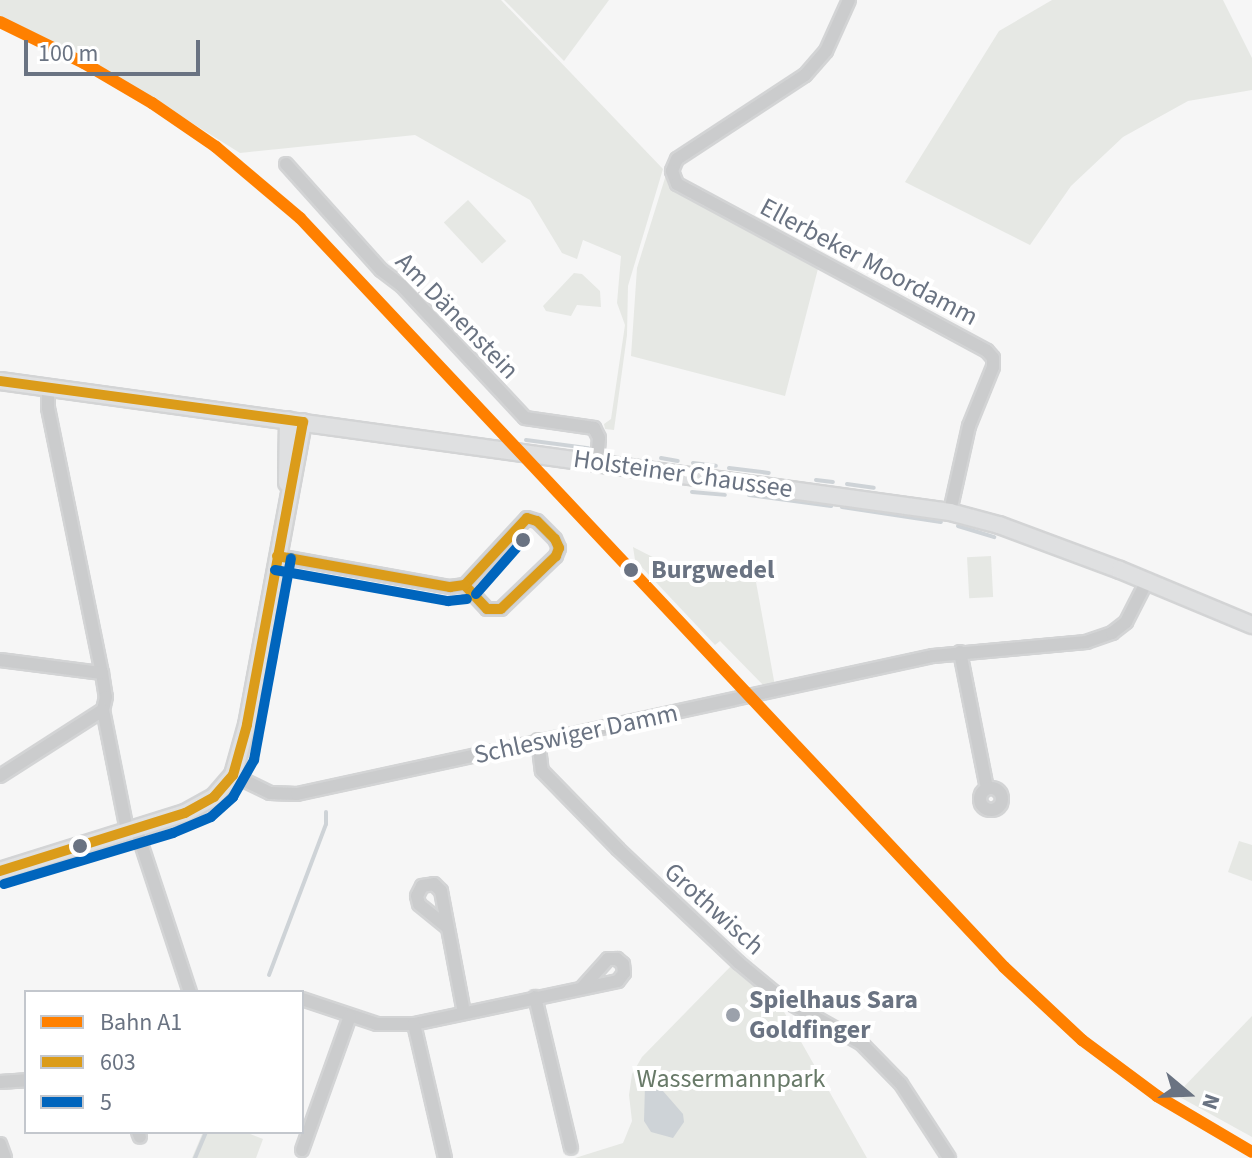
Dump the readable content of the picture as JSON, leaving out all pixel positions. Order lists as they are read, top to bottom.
{
  "streets": {
    "main road": ["Holsteiner Chaussee"],
    "street": [
      "Ellerbeker Moordamm",
      "Am Dänenstein",
      "Schleswiger Damm",
      "Grothwisch"
    ]
  },
  "crossings": [
    ["Ellerbeker Moordamm", "Holsteiner Chaussee"],
    ["Am Dänenstein", "Holsteiner Chaussee"],
    ["Holsteiner Chaussee", "Schleswiger Damm"],
    ["Schleswiger Damm", "Grothwisch"]
  ],
  "parks": ["Wassermannpark"],
  "places": ["Burgwedel", "Spielhaus Sara Goldfinger"],
  "lines": ["rail line A1", "transit line 603", "transit line 5"],
  "legend": ["Bahn A1", "603", "5"],
  "scale_bar": "100 m",
  "north": "right"
}
